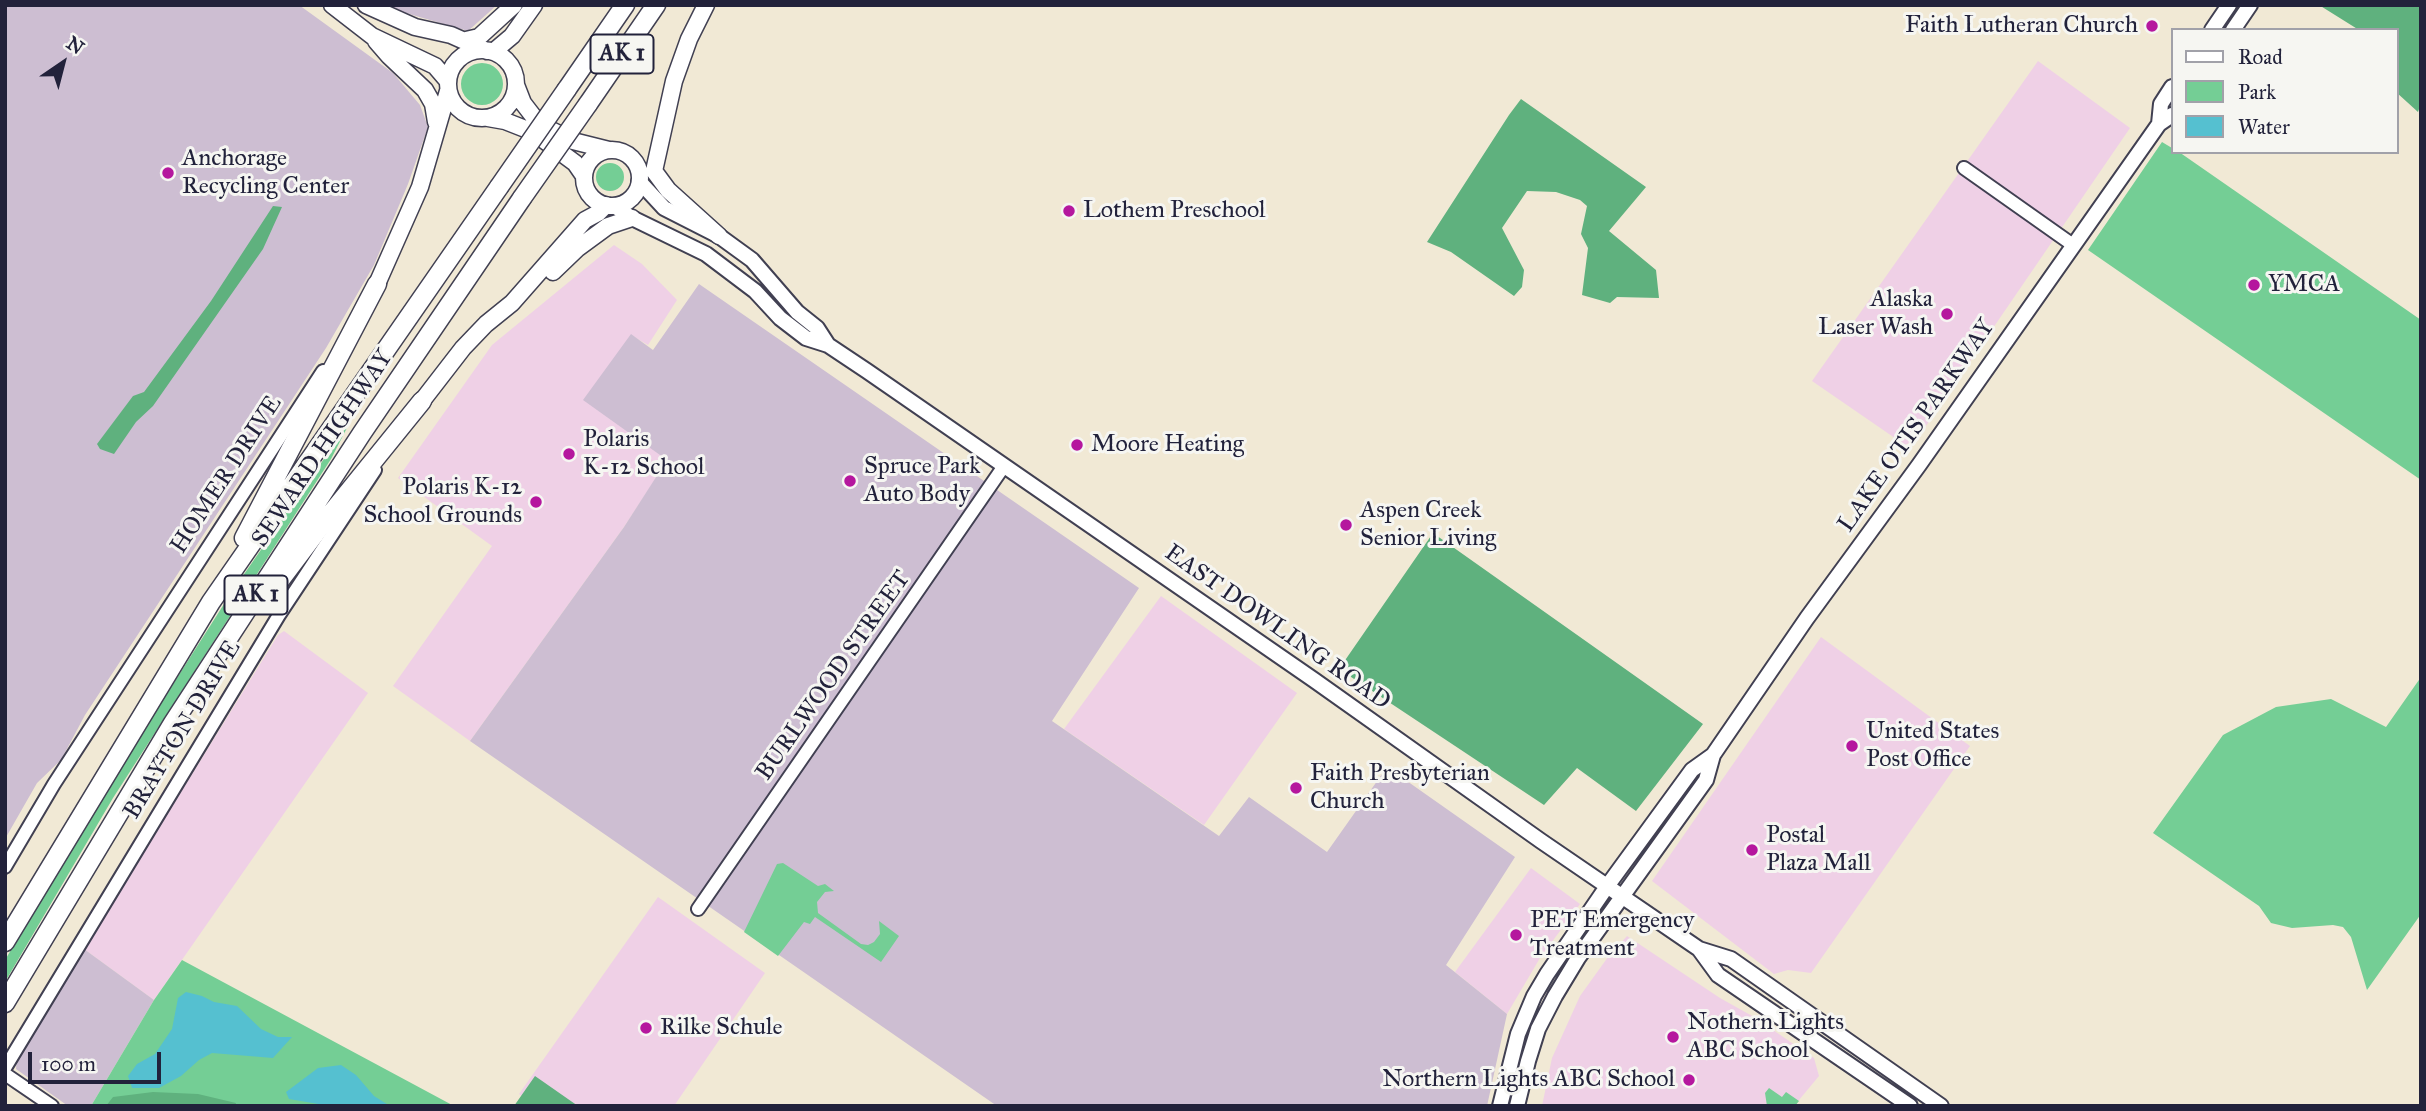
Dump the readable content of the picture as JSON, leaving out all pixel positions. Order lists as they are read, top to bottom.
{
  "streets": {
    "highway": ["AK 1", "SEWARD HIGHWAY"],
    "main road": [
      "LAKE OTIS PARKWAY",
      "HOMER DRIVE",
      "EAST DOWLING ROAD",
      "BRAYTON DRIVE"
    ],
    "street": ["BURLWOOD STREET"]
  },
  "crossings": [
    ["LAKE OTIS PARKWAY", "EAST DOWLING ROAD"],
    ["EAST DOWLING ROAD", "BURLWOOD STREET"],
    ["EAST DOWLING ROAD", "BRAYTON DRIVE"]
  ],
  "places": [
    "Faith Lutheran Church",
    "Anchorage Recycling Center",
    "Lothem Preschool",
    "YMCA",
    "Alaska Laser Wash",
    "Moore Heating",
    "Polaris K-12 School",
    "Spruce Park Auto Body",
    "Polaris K-12 School Grounds",
    "Aspen Creek Senior Living",
    "United States Post Office",
    "Faith Presbyterian Church",
    "Postal Plaza Mall",
    "PET Emergency Treatment",
    "Rilke Schule",
    "Nothern Lights ABC School",
    "Northern Lights ABC School"
  ],
  "legend": ["Road", "Park", "Water"],
  "scale_bar": "100 m",
  "north": "top right"
}
